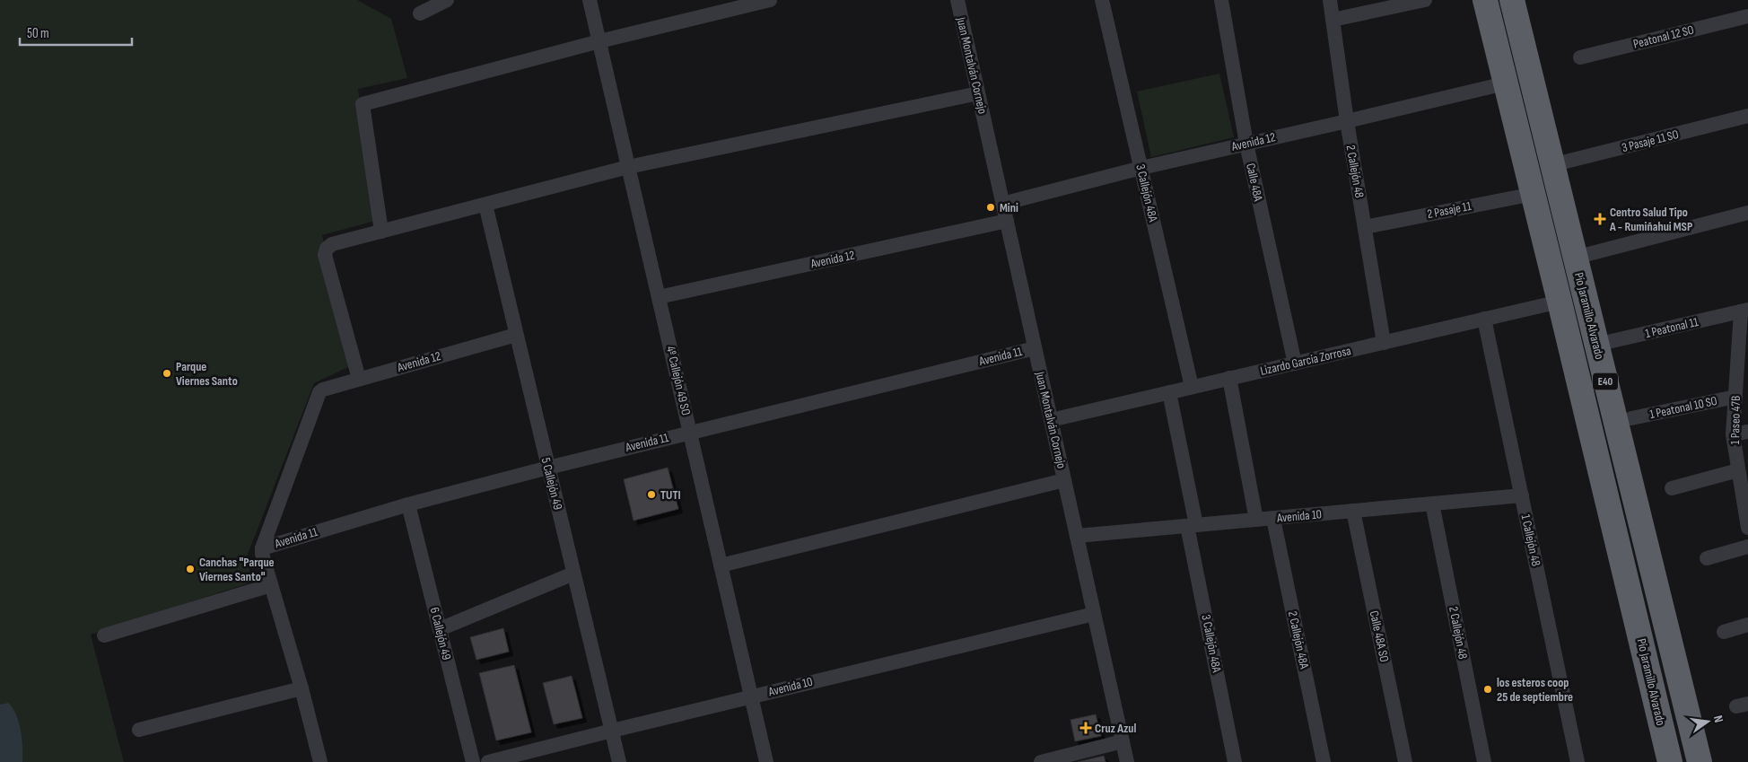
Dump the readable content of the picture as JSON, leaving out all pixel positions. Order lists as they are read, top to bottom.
{
  "streets": {
    "highway": ["Pío Jaramillo Alvarado", "E40"],
    "street": [
      "Peatonal 12 SO",
      "Juan Montalván Cornejo",
      "3 Pasaje 11 SO",
      "Avenida 12",
      "2 Callejón 48",
      "Calle 48A",
      "3 Callejón 48A",
      "2 Pasaje 11",
      "1 Peatonal 11",
      "Avenida 11",
      "Lizardo García Zorrosa",
      "4º Callejón 49 SO",
      "1 Peatonal 10 SO",
      "1 Paseo 47B",
      "5 Callejón 49",
      "Avenida 10",
      "1 Callejón 48",
      "6 Callejón 49",
      "Calle 48A SO",
      "2 Callejón 48A"
    ]
  },
  "crossings": [
    ["Juan Montalván Cornejo", "Avenida 12"],
    ["Juan Montalván Cornejo", "Avenida 11"],
    ["Juan Montalván Cornejo", "Lizardo García Zorrosa"],
    ["Juan Montalván Cornejo", "Avenida 10"],
    ["3 Pasaje 11 SO", "Pío Jaramillo Alvarado"],
    ["Avenida 12", "2 Callejón 48"],
    ["Avenida 12", "Calle 48A"],
    ["Avenida 12", "3 Callejón 48A"],
    ["Avenida 12", "Pío Jaramillo Alvarado"],
    ["Avenida 12", "Avenida 11"],
    ["Avenida 12", "4º Callejón 49 SO"],
    ["Avenida 12", "5 Callejón 49"],
    ["2 Callejón 48", "2 Pasaje 11"],
    ["2 Callejón 48", "Lizardo García Zorrosa"],
    ["2 Callejón 48", "Avenida 10"],
    ["Calle 48A", "Lizardo García Zorrosa"],
    ["3 Callejón 48A", "Lizardo García Zorrosa"],
    ["3 Callejón 48A", "Avenida 10"],
    ["2 Pasaje 11", "Pío Jaramillo Alvarado"],
    ["Pío Jaramillo Alvarado", "1 Peatonal 11"],
    ["Pío Jaramillo Alvarado", "Lizardo García Zorrosa"],
    ["1 Peatonal 11", "1 Paseo 47B"],
    ["Avenida 11", "4º Callejón 49 SO"],
    ["Avenida 11", "5 Callejón 49"],
    ["Avenida 11", "6 Callejón 49"],
    ["Lizardo García Zorrosa", "1 Callejón 48"],
    ["4º Callejón 49 SO", "Avenida 10"],
    ["1 Peatonal 10 SO", "1 Paseo 47B"],
    ["5 Callejón 49", "Avenida 10"],
    ["Avenida 10", "1 Callejón 48"],
    ["Avenida 10", "Calle 48A SO"],
    ["Avenida 10", "2 Callejón 48A"]
  ],
  "places": {
    "other": [
      "Mini",
      "Parque Viernes Santo",
      "TUTI",
      "Canchas \"Parque Viernes Santo\"",
      "los esteros coop 25 de septiembre"
    ],
    "health": ["Centro Salud Tipo A - Rumiñahui MSP", "Cruz Azul"]
  },
  "scale_bar": "50 m",
  "north": "right"
}
